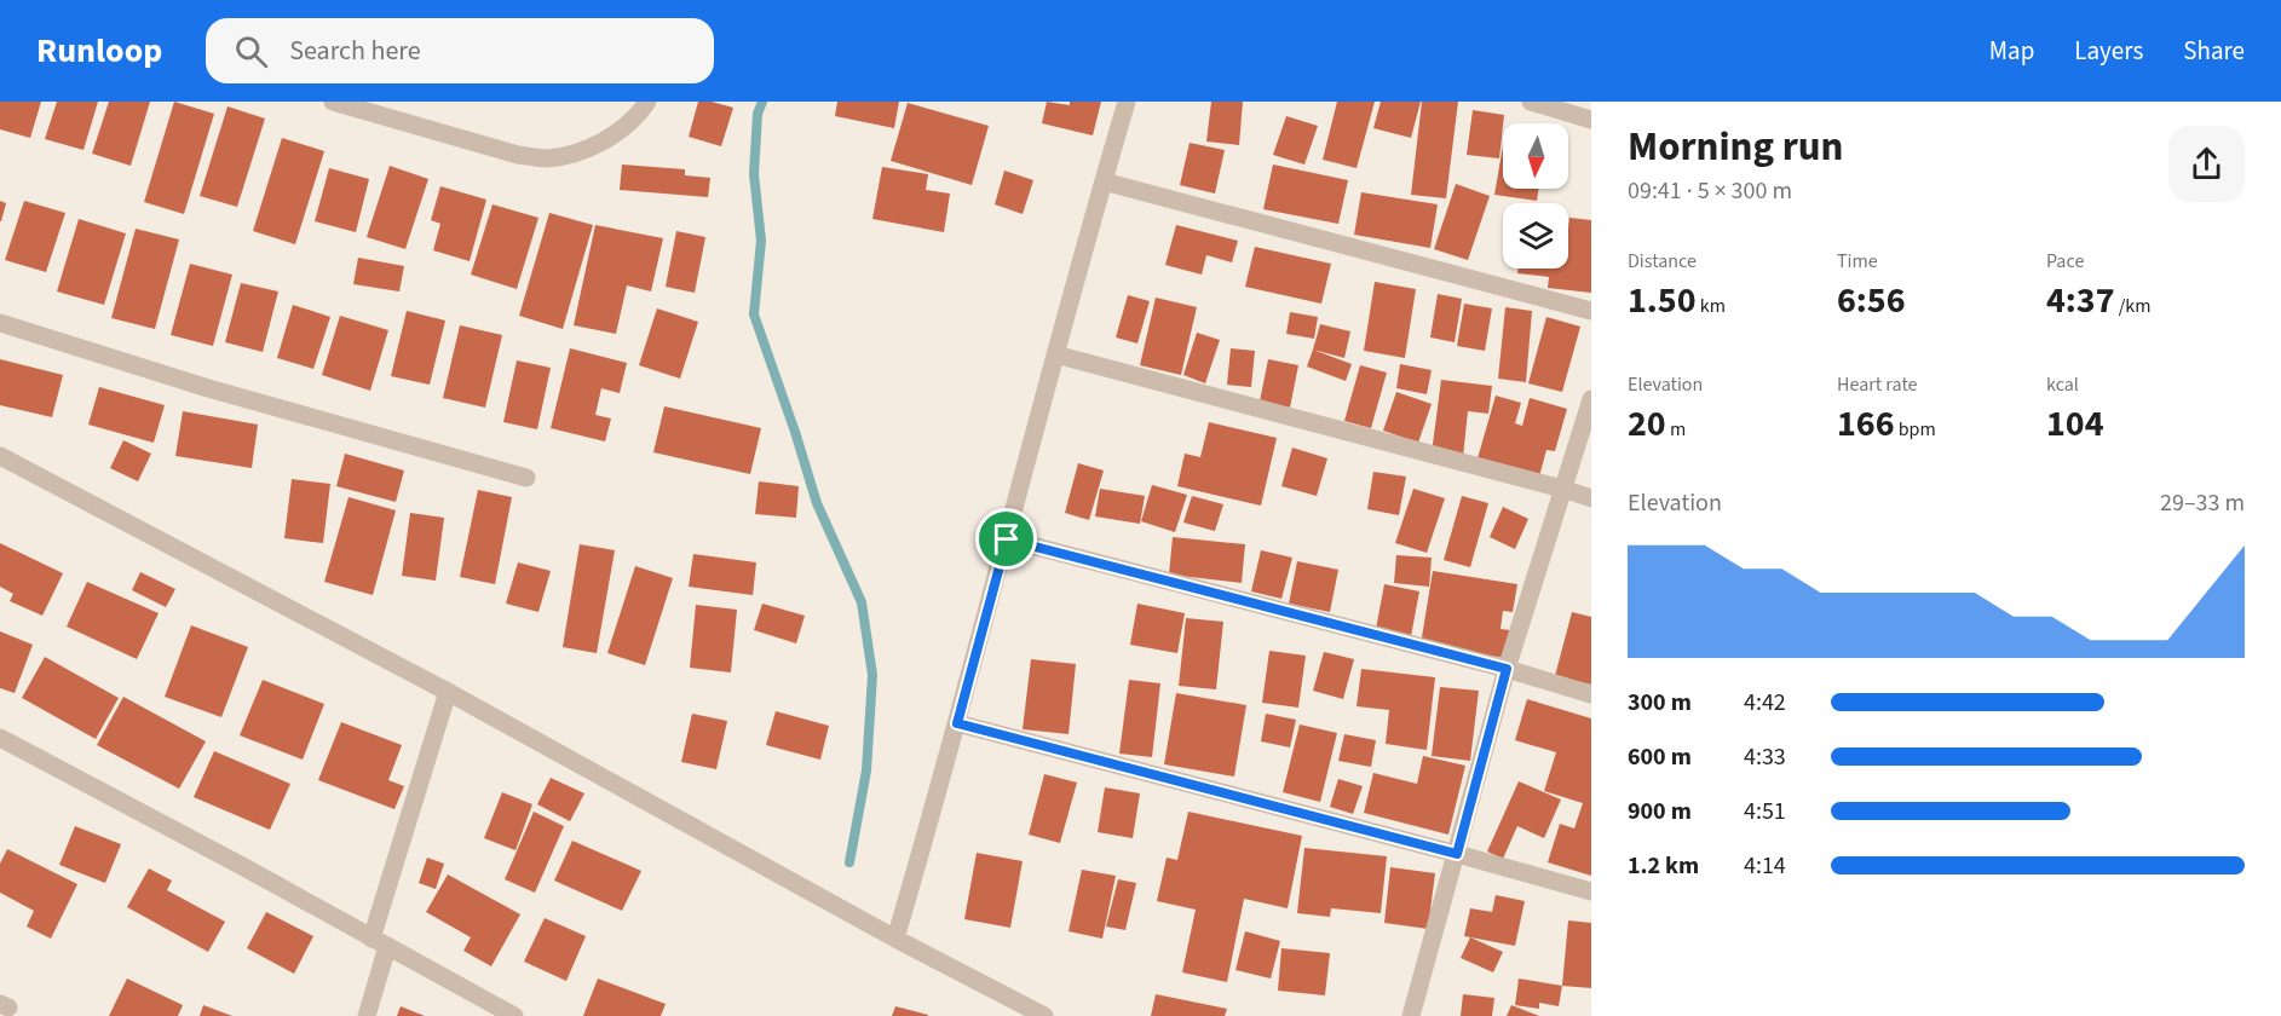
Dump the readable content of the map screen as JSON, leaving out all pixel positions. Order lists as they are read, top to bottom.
{
  "north": "bottom",
  "page": {
    "header": "Runloop",
    "search": "Search here",
    "nav": ["Map", "Layers", "Share"],
    "heading": ["Morning run", "09:41 · 5 × 300 m"],
    "stats": [
      ["Distance", "1.50 km"],
      ["Time", "6:56"],
      ["Pace", "4:37 /km"],
      ["Elevation", "20 m"],
      ["Heart rate", "166 bpm"],
      ["kcal", "104"]
    ],
    "chart": ["Elevation", "29–33 m"],
    "list": [
      {
        "name": "300 m",
        "note": "4:42"
      },
      {
        "name": "600 m",
        "note": "4:33"
      },
      {
        "name": "900 m",
        "note": "4:51"
      },
      {
        "name": "1.2 km",
        "note": "4:14"
      }
    ]
  }
}
